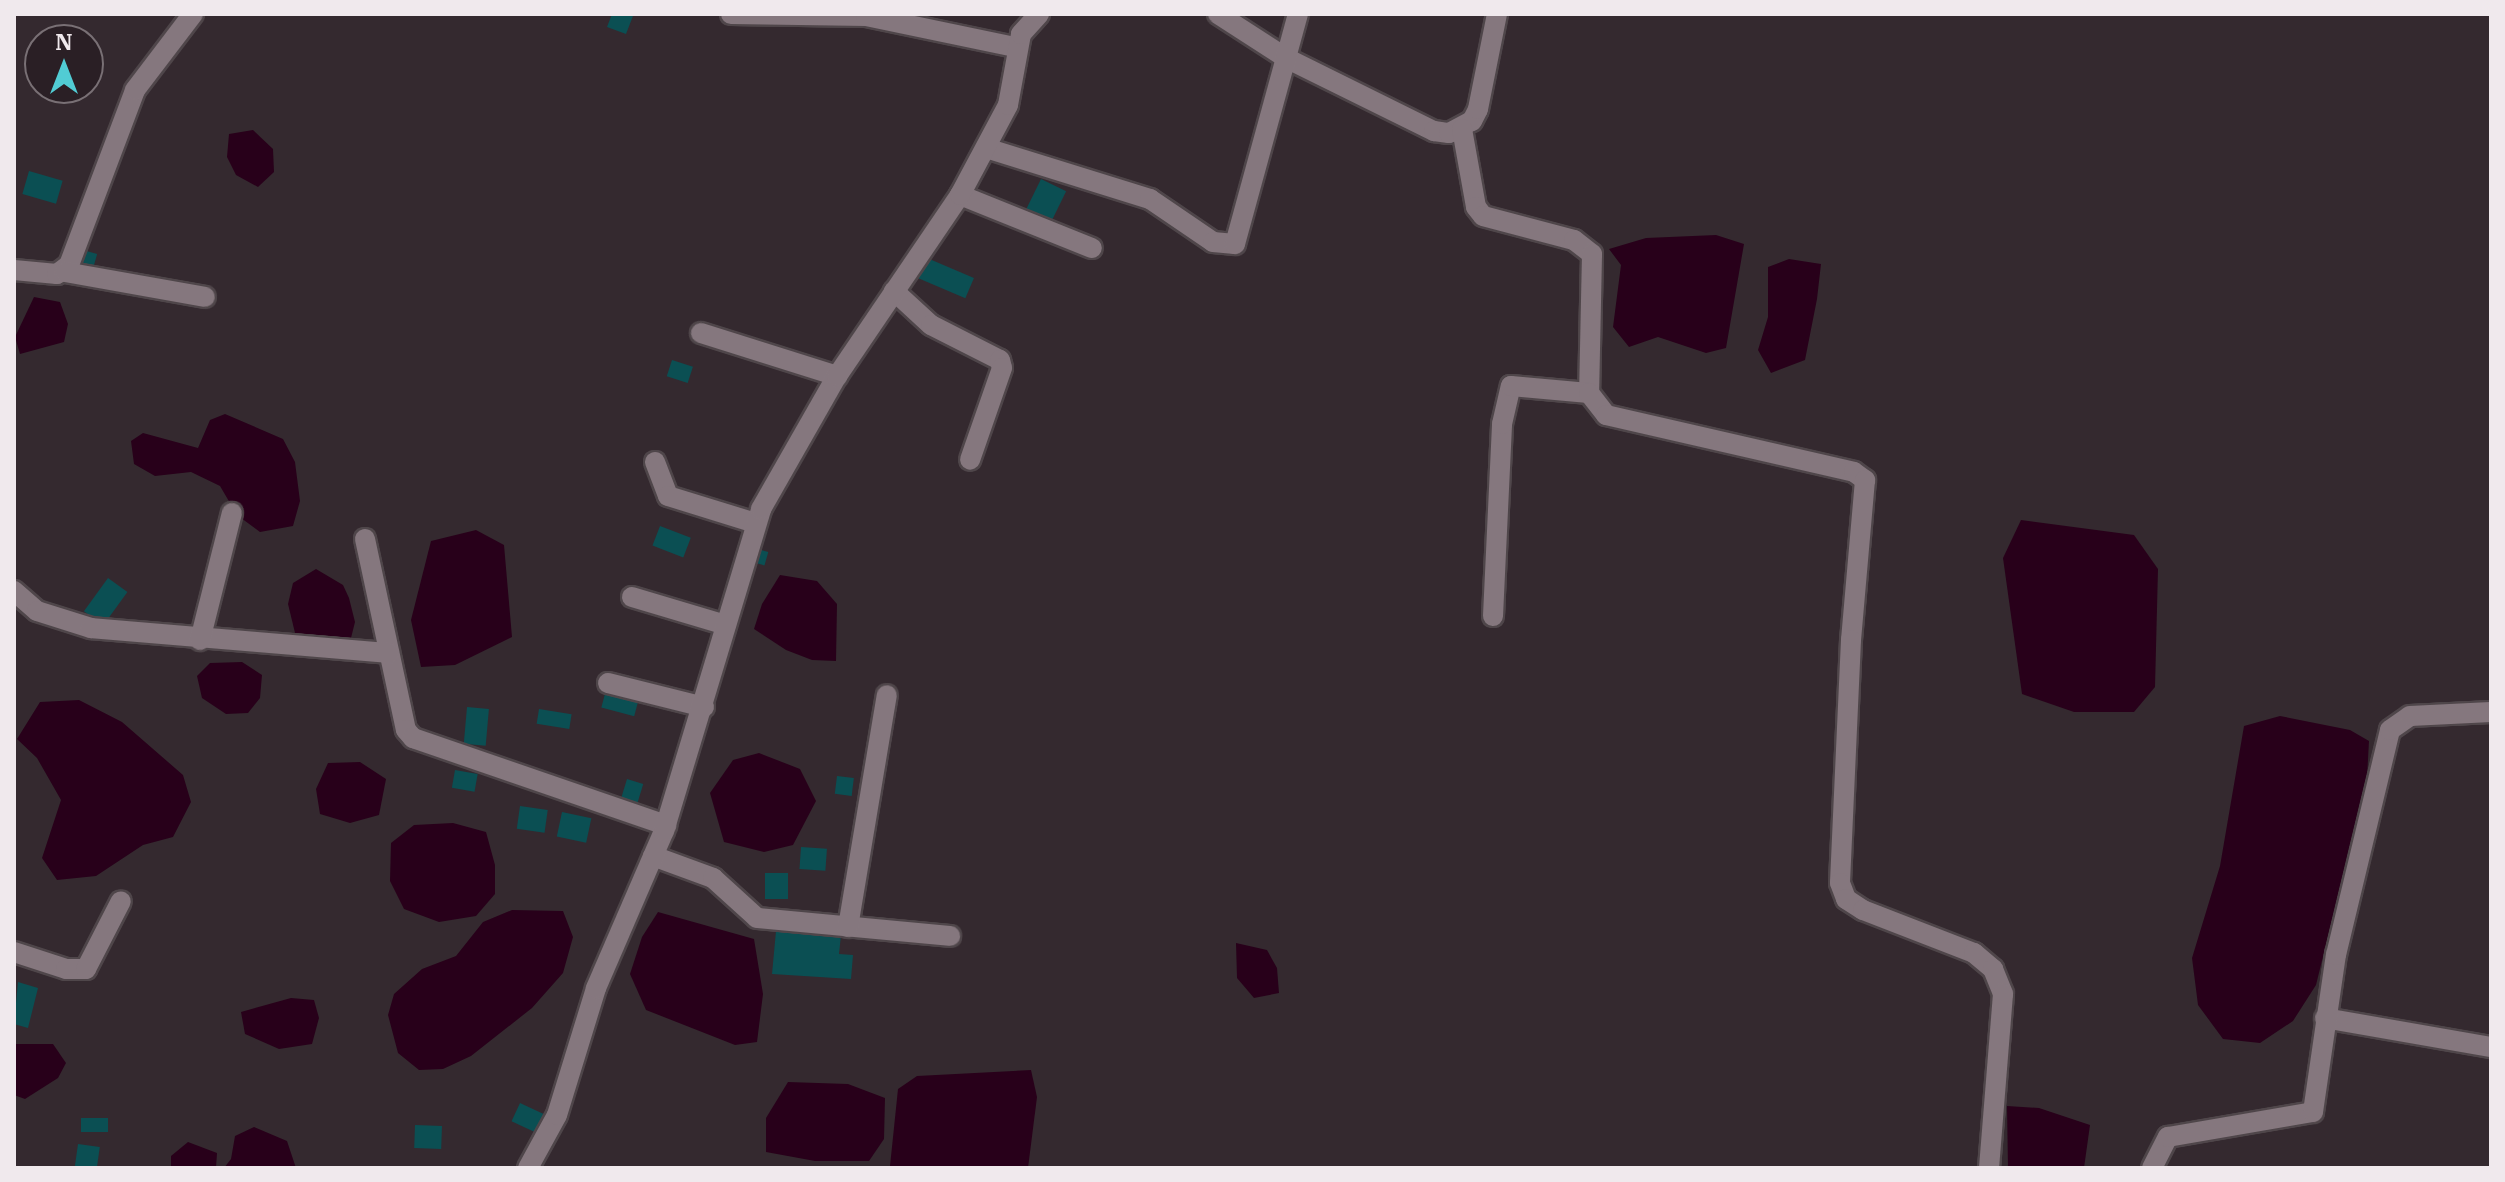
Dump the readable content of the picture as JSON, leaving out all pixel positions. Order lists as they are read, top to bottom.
{
  "north": "top"
}
